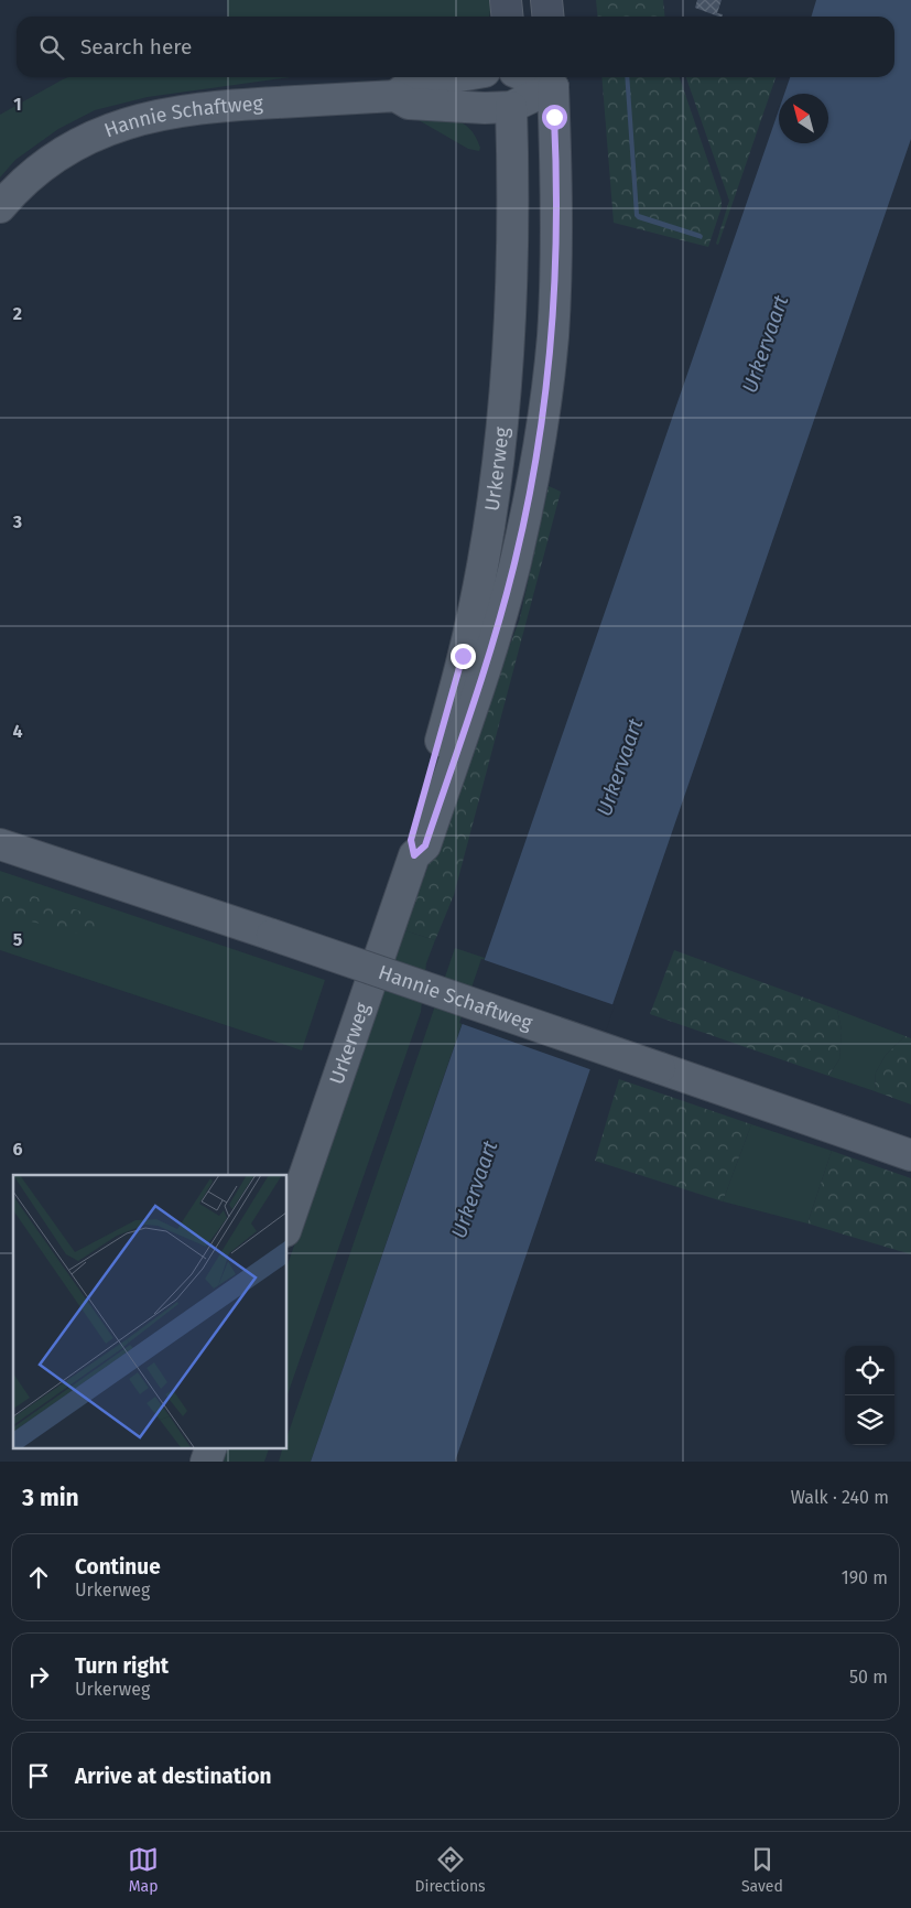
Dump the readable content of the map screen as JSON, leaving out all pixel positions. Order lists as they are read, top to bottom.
{
  "streets": {
    "main road": ["Hannie Schaftweg", "Urkerweg"]
  },
  "crossings": [
    ["Hannie Schaftweg", "Urkerweg"]
  ],
  "water": ["Urkervaart"],
  "north": "top left",
  "page": {
    "search": "Search here",
    "heading": ["3 min", "Walk · 240 m"],
    "list": [
      ["Continue", "Urkerweg", "190 m"],
      ["Turn right", "Urkerweg", "50 m"],
      "Arrive at destination"
    ],
    "nav": ["Map", "Directions", "Saved"]
  },
  "grid": {
    "rows": [
      "1",
      "2",
      "3",
      "4",
      "5",
      "6"
    ]
  }
}
